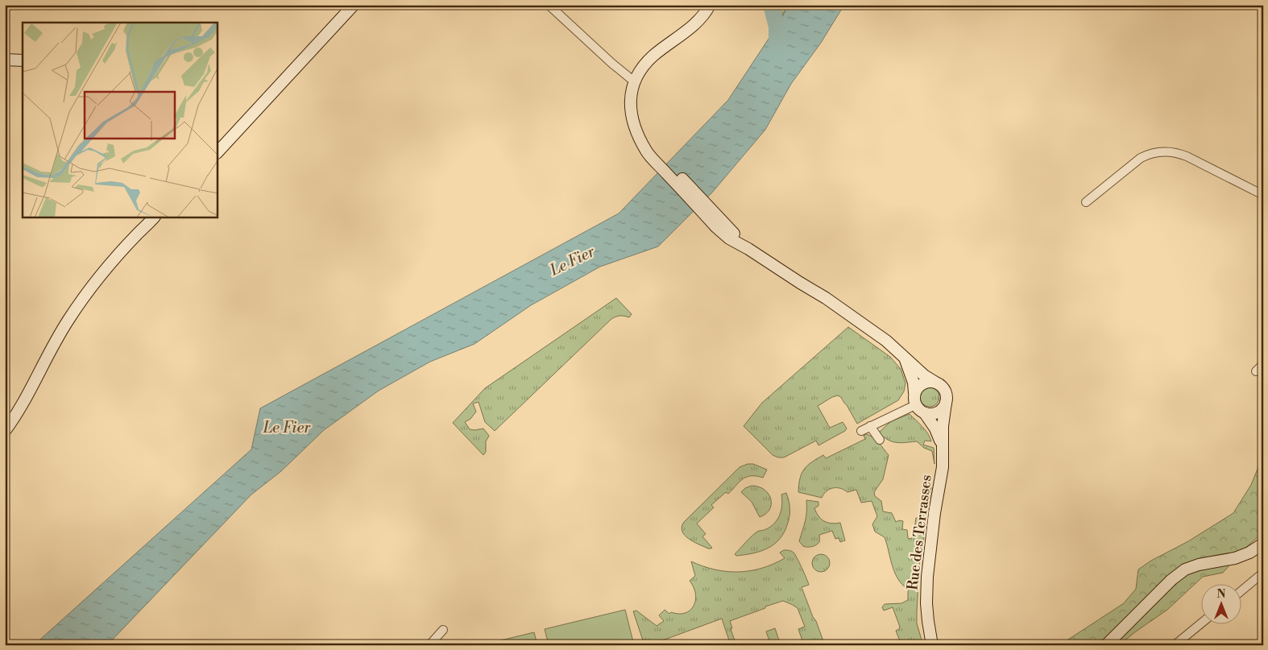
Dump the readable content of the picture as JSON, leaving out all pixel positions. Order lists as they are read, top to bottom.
{
  "streets": {
    "street": ["Rue des Terrasses"]
  },
  "water": ["Le Fier"],
  "north": "top"
}
